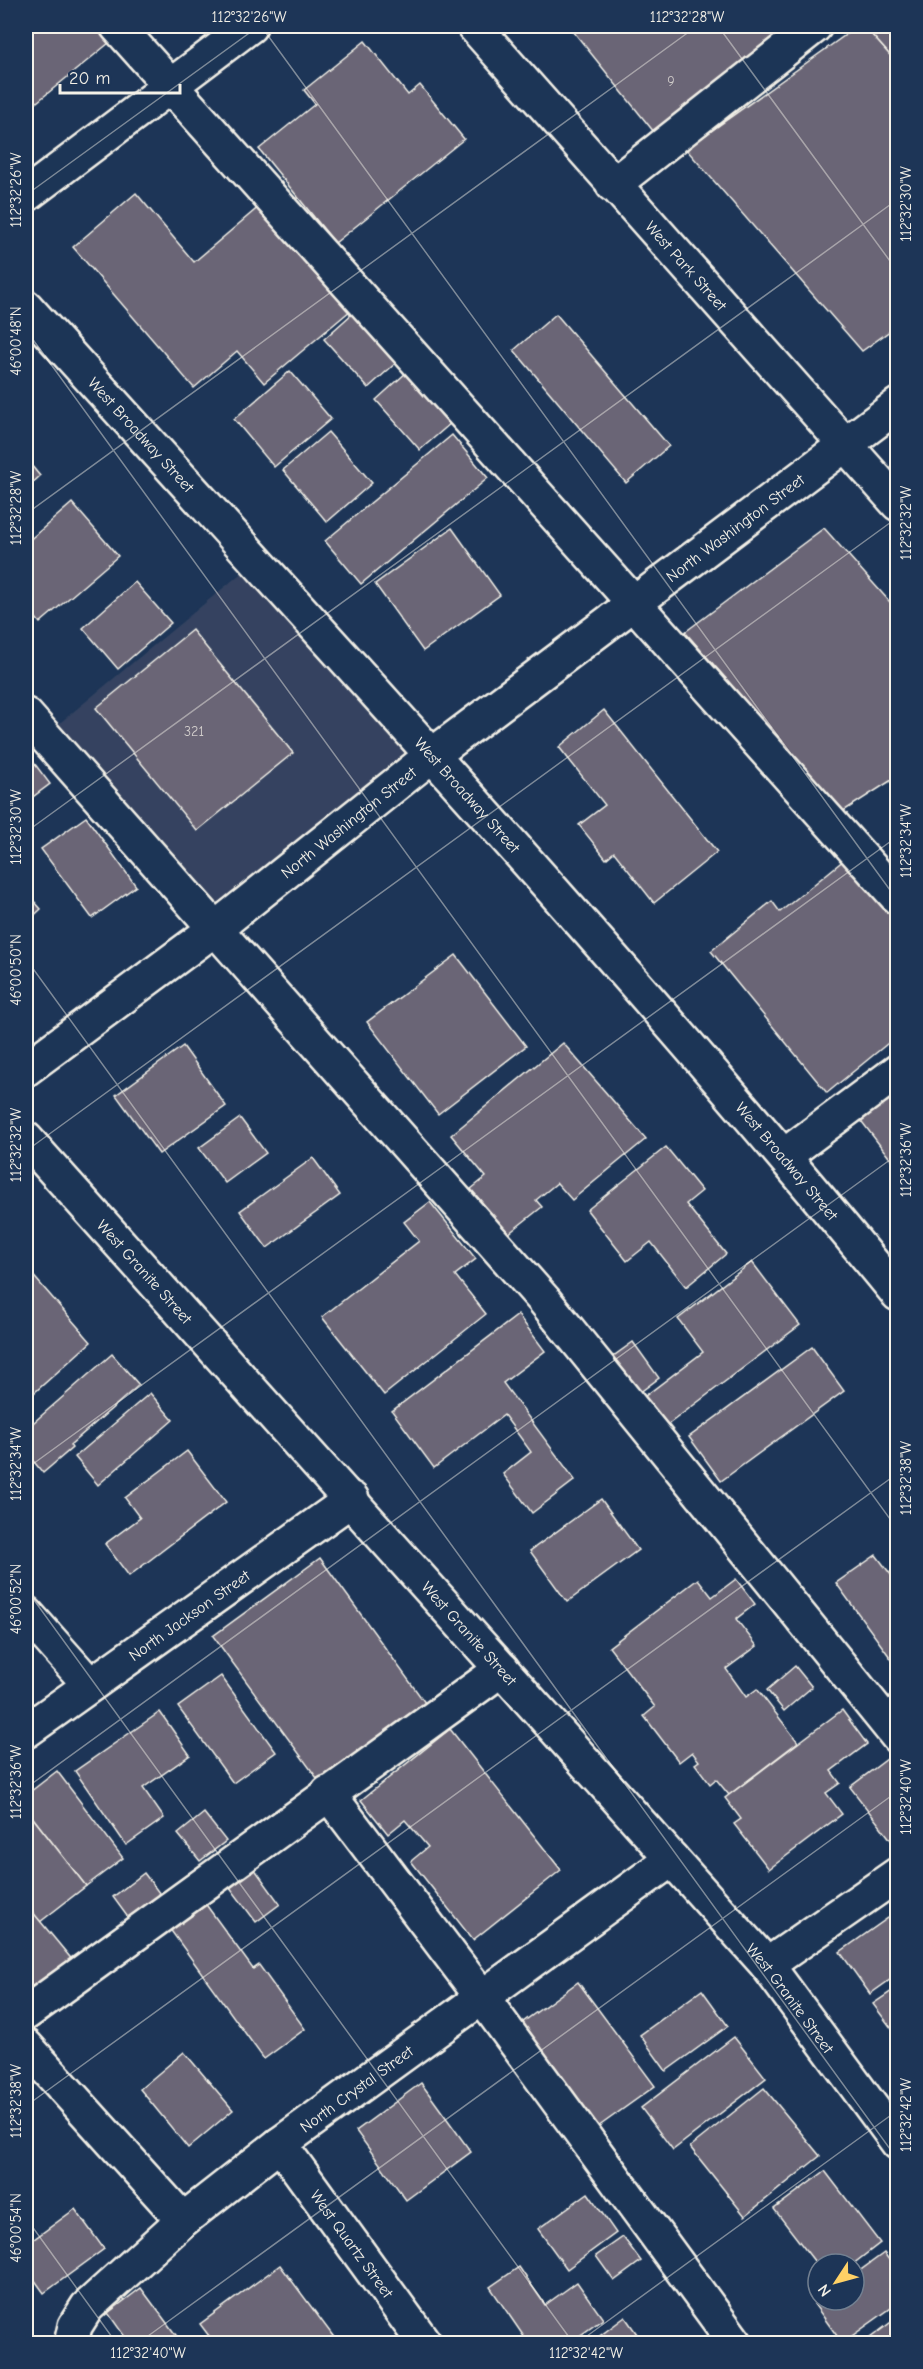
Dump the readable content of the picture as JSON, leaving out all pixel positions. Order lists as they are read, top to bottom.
{
  "streets": {
    "street": [
      "West Park Street",
      "West Broadway Street",
      "North Washington Street",
      "West Granite Street",
      "North Jackson Street",
      "North Crystal Street",
      "West Quartz Street"
    ]
  },
  "crossings": [
    ["West Park Street", "North Washington Street"],
    ["West Broadway Street", "North Washington Street"],
    ["West Granite Street", "North Jackson Street"],
    ["West Granite Street", "North Crystal Street"],
    ["North Crystal Street", "West Quartz Street"]
  ],
  "house_numbers": ["9", "321"],
  "scale_bar": "20 m",
  "north": "bottom left",
  "coordinates": [
    "112°32'26\"W",
    "112°32'28\"W",
    "112°32'30\"W",
    "46°00'48\"N",
    "112°32'32\"W",
    "112°32'34\"W",
    "46°00'50\"N",
    "112°32'36\"W",
    "112°32'38\"W",
    "46°00'52\"N",
    "112°32'40\"W",
    "112°32'42\"W",
    "46°00'54\"N"
  ]
}
